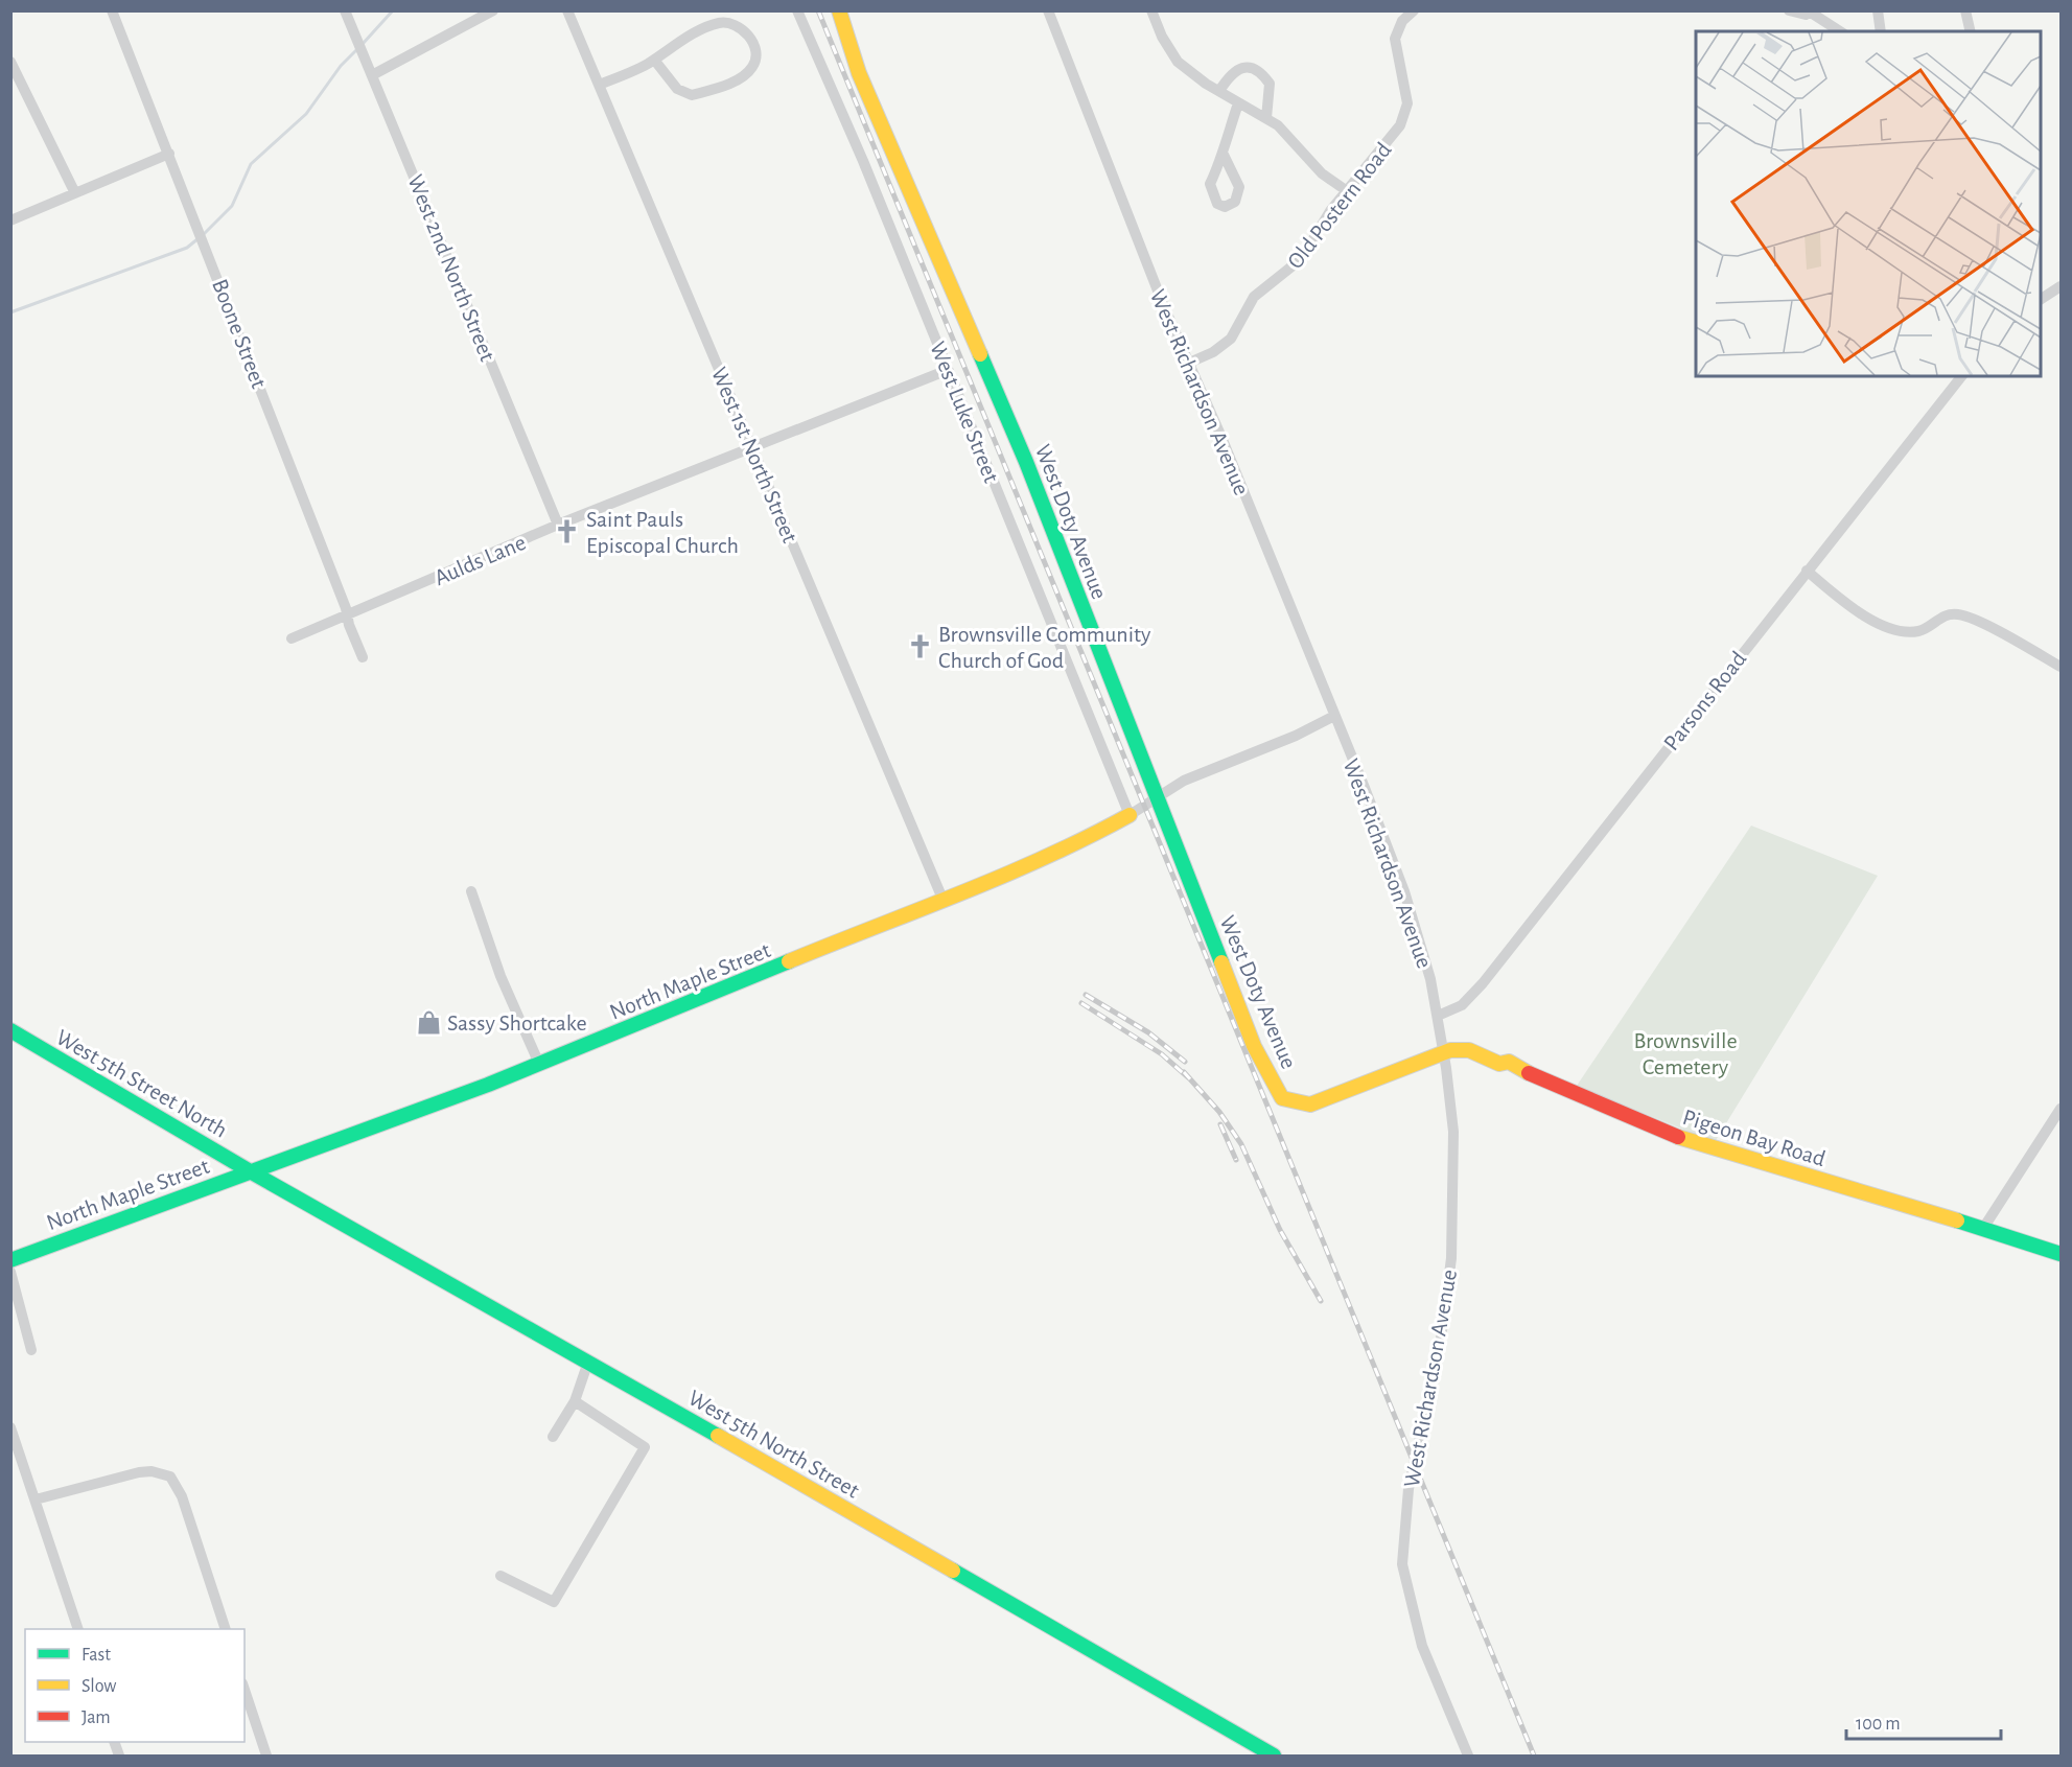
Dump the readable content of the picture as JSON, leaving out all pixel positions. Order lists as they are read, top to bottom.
{
  "streets": {
    "street": [
      "Old Postern Road",
      "West 2nd North Street",
      "Boone Street",
      "West Richardson Avenue",
      "West Luke Street",
      "West 1st North Street",
      "West Doty Avenue",
      "Aulds Lane",
      "Parsons Road",
      "North Maple Street",
      "West 5th Street North",
      "Pigeon Bay Road",
      "West 5th North Street"
    ]
  },
  "crossings": [
    ["Old Postern Road", "West Richardson Avenue"],
    ["West 2nd North Street", "Aulds Lane"],
    ["Boone Street", "Aulds Lane"],
    ["West Richardson Avenue", "West Doty Avenue"],
    ["West Richardson Avenue", "Parsons Road"],
    ["West Richardson Avenue", "Pigeon Bay Road"],
    ["West Luke Street", "Aulds Lane"],
    ["West Luke Street", "North Maple Street"],
    ["West 1st North Street", "Aulds Lane"],
    ["West 1st North Street", "North Maple Street"],
    ["West Doty Avenue", "Pigeon Bay Road"],
    ["North Maple Street", "West 5th Street North"],
    ["North Maple Street", "West 5th North Street"],
    ["West 5th Street North", "West 5th North Street"]
  ],
  "parks": ["Brownsville Cemetery"],
  "places": {
    "church": ["Saint Pauls Episcopal Church", "Brownsville Community Church of God"],
    "shop": ["Sassy Shortcake"]
  },
  "legend": ["Fast", "Slow", "Jam"],
  "scale_bar": "100 m"
}
